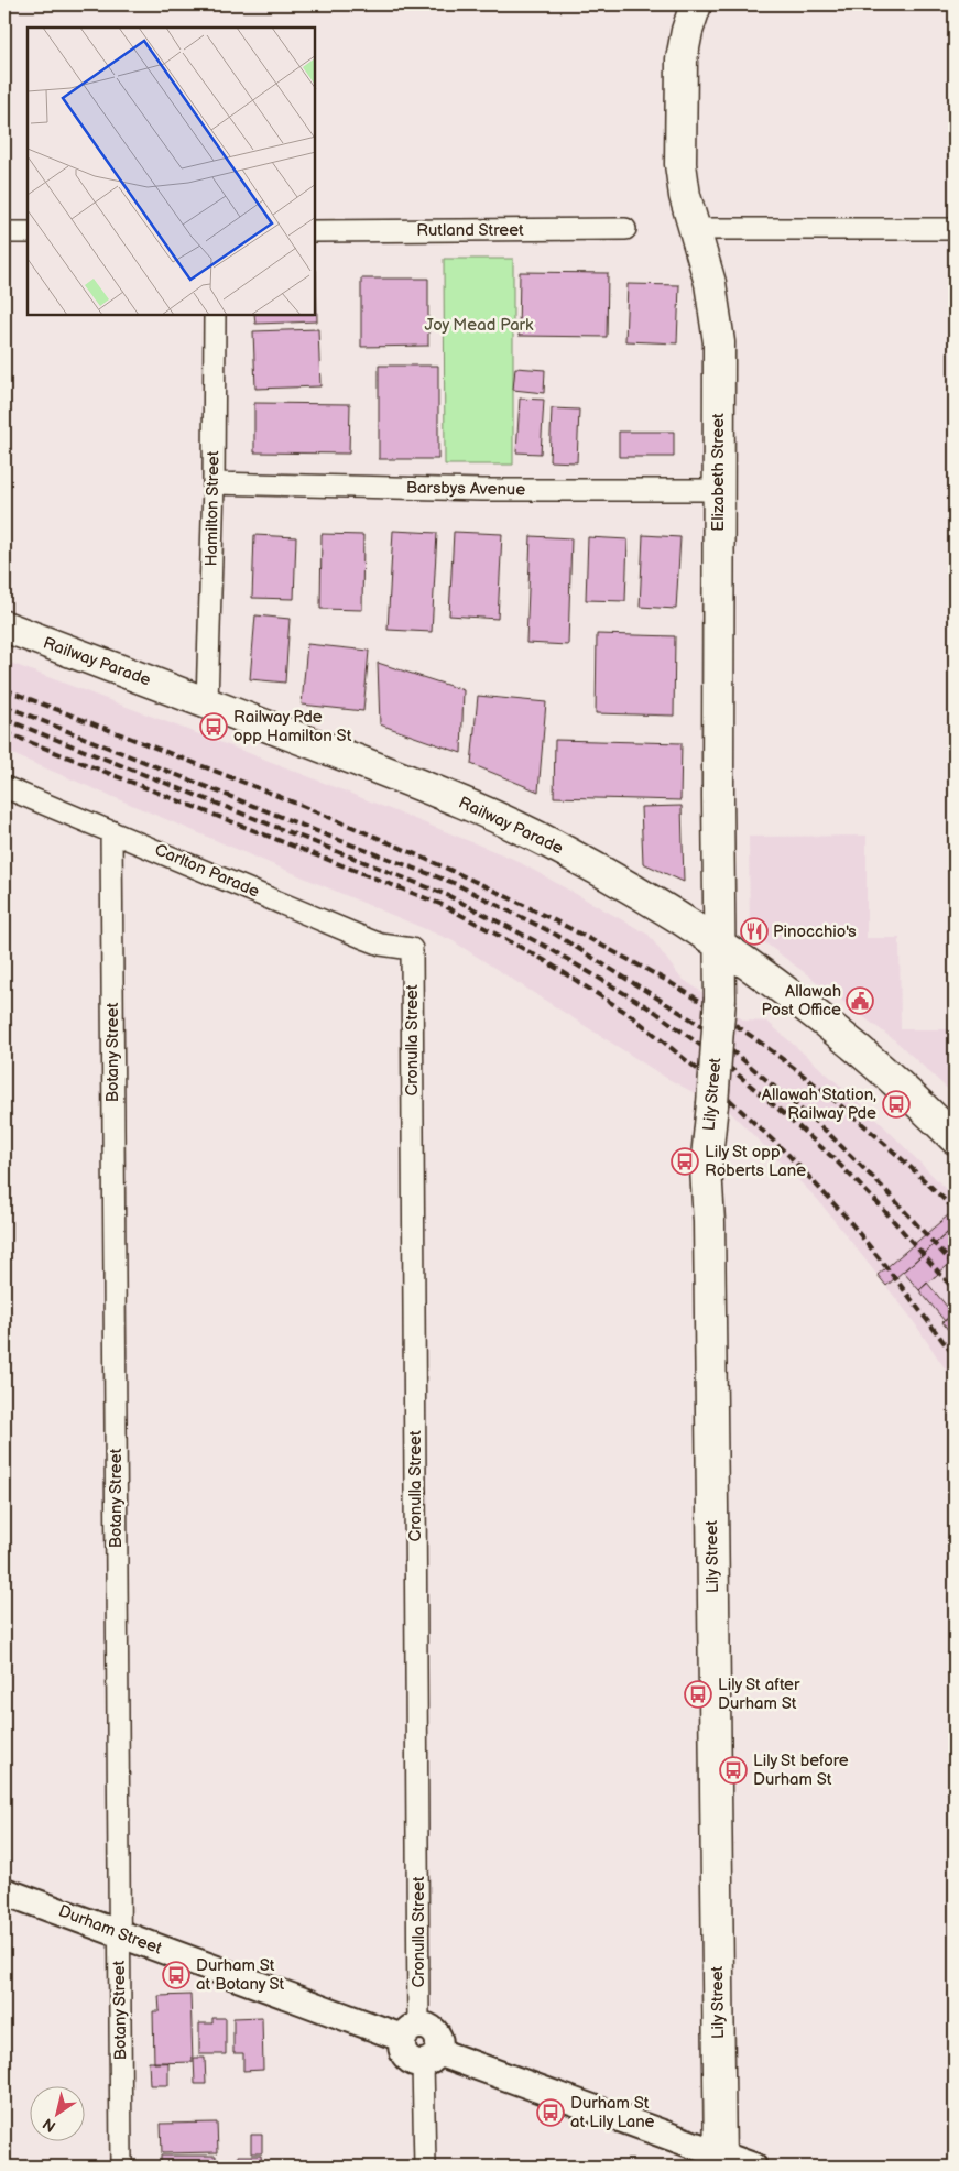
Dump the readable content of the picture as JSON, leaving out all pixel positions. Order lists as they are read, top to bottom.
{
  "streets": {
    "main road": ["Elizabeth Street", "Railway Parade", "Lily Street"],
    "street": [
      "Rutland Street",
      "Barsbys Avenue",
      "Hamilton Street",
      "Carlton Parade",
      "Cronulla Street",
      "Botany Street",
      "Durham Street"
    ]
  },
  "crossings": [
    ["Elizabeth Street", "Barsbys Avenue"],
    ["Elizabeth Street", "Railway Parade"],
    ["Elizabeth Street", "Lily Street"],
    ["Barsbys Avenue", "Hamilton Street"],
    ["Hamilton Street", "Railway Parade"],
    ["Railway Parade", "Lily Street"],
    ["Carlton Parade", "Cronulla Street"],
    ["Carlton Parade", "Botany Street"],
    ["Cronulla Street", "Durham Street"],
    ["Botany Street", "Durham Street"]
  ],
  "parks": ["Joy Mead Park"],
  "places": {
    "bus stop": [
      "Railway Pde opp Hamilton St",
      "Allawah Station, Railway Pde",
      "Lily St opp Roberts Lane",
      "Lily St after Durham St",
      "Lily St before Durham St",
      "Durham St at Botany St",
      "Durham St at Lily Lane"
    ],
    "restaurant": ["Pinocchio's"],
    "public building": ["Allawah Post Office"]
  },
  "north": "bottom left"
}
